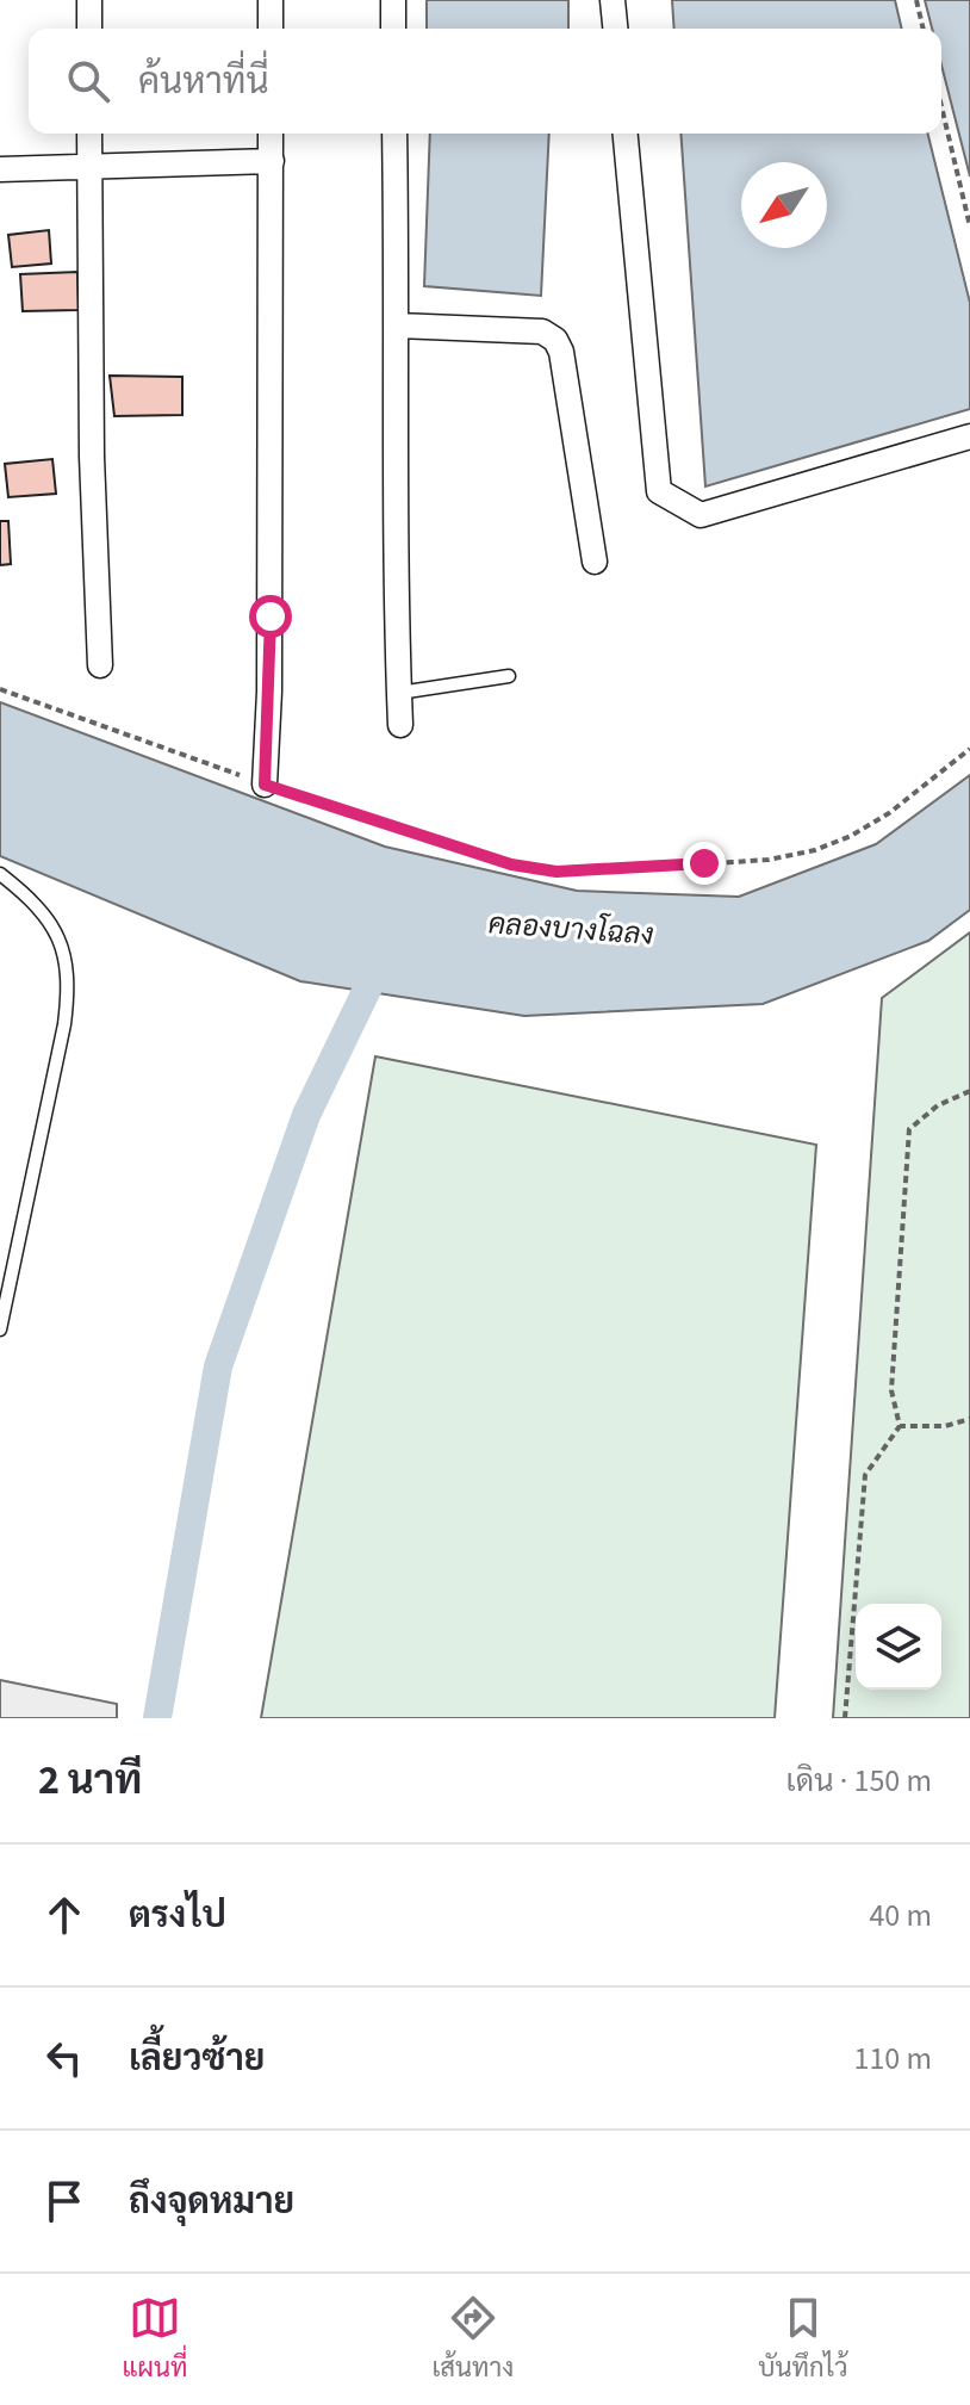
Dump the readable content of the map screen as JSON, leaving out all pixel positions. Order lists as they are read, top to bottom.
{
  "water": ["คลองบางโฉลง"],
  "north": "bottom left",
  "page": {
    "search": "ค้นหาที่นี่",
    "heading": ["2 นาที", "เดิน · 150 m"],
    "list": [
      ["ตรงไป", "40 m"],
      ["เลี้ยวซ้าย", "110 m"],
      "ถึงจุดหมาย"
    ],
    "nav": ["แผนที่", "เส้นทาง", "บันทึกไว้"]
  }
}
